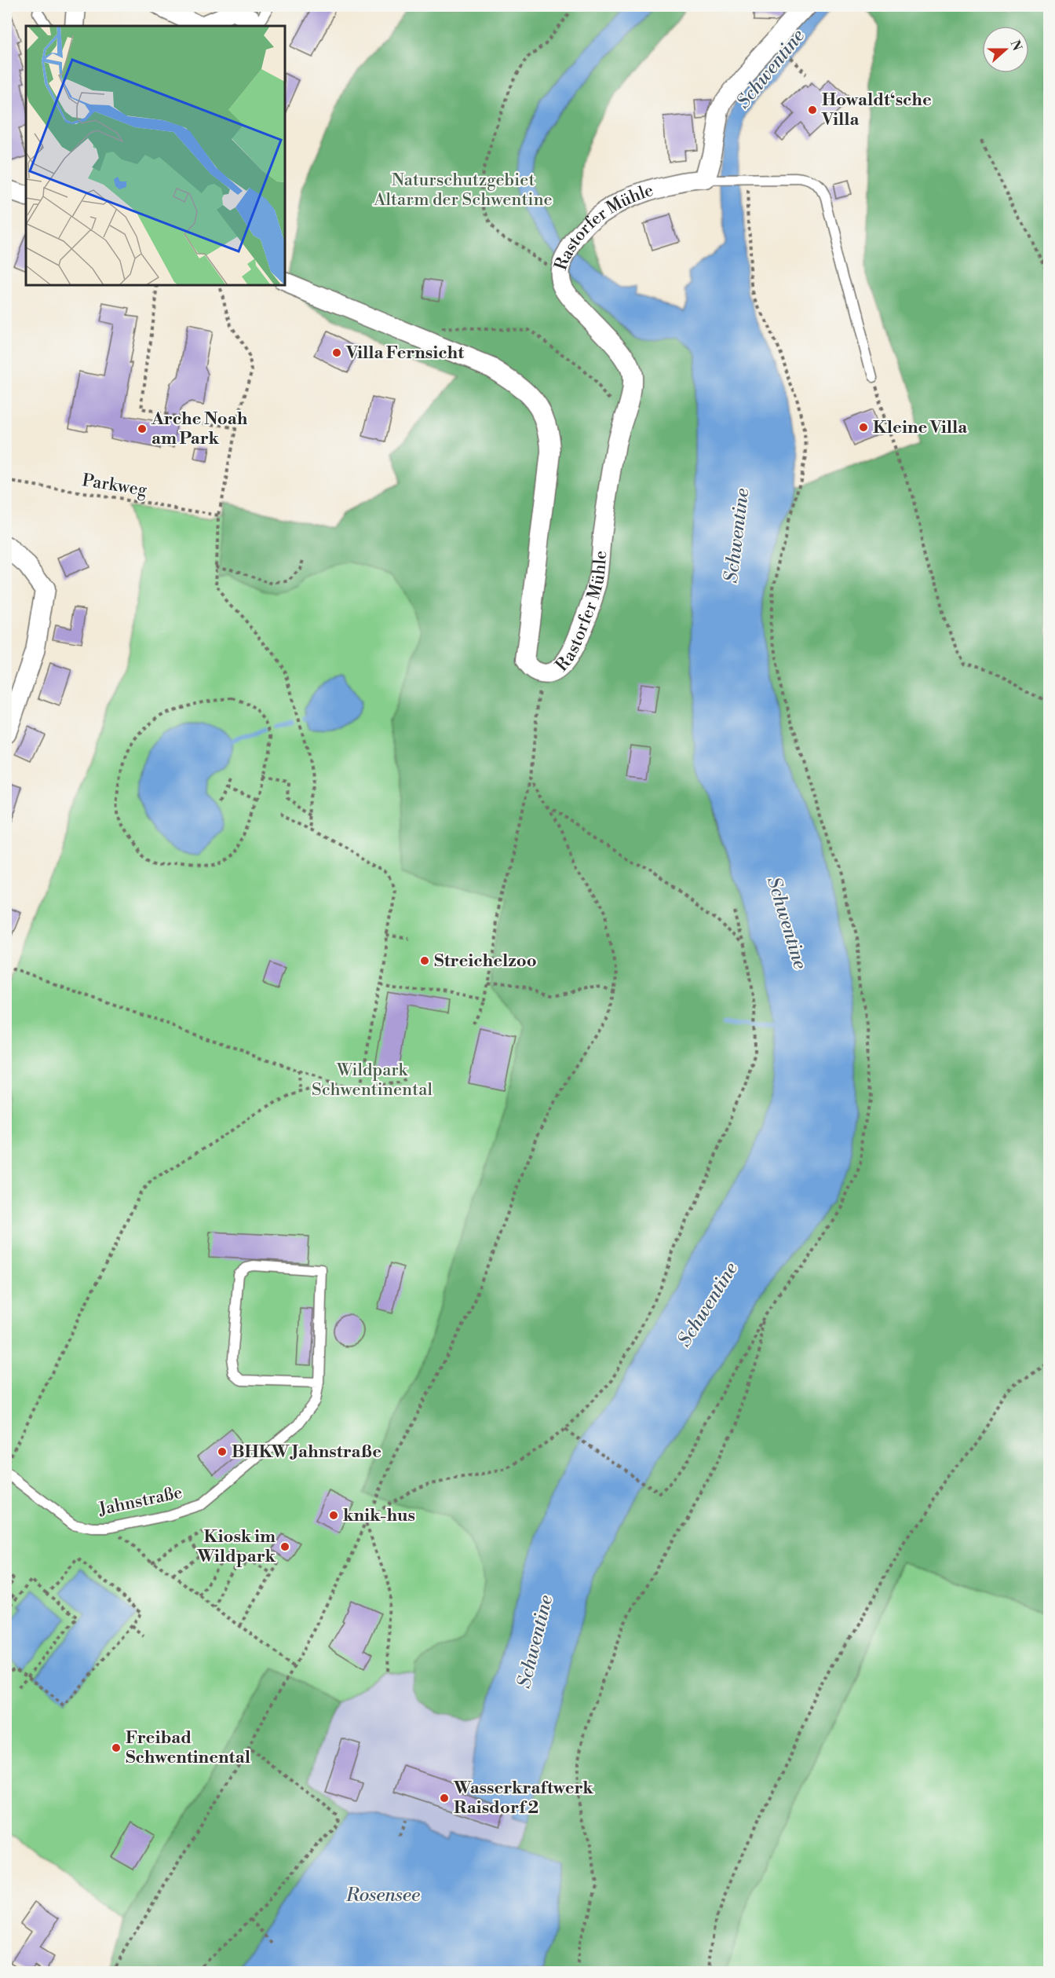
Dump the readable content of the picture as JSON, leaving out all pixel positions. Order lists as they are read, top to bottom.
{
  "streets": {
    "street": ["Rastorfer Mühle"],
    "lane": ["Jahnstraße"],
    "path": ["Parkweg"]
  },
  "water": ["Schwentine", "Rosensee"],
  "parks": ["Naturschutzgebiet Altarm der Schwentine", "Wildpark Schwentinental"],
  "places": [
    "Howaldt‘sche Villa",
    "Villa Fernsicht",
    "Kleine Villa",
    "Arche Noah am Park",
    "Streichelzoo",
    "BHKW Jahnstraße",
    "knik-hus",
    "Kiosk im Wildpark",
    "Freibad Schwentinental",
    "Wasserkraftwerk Raisdorf 2"
  ],
  "north": "right"
}
